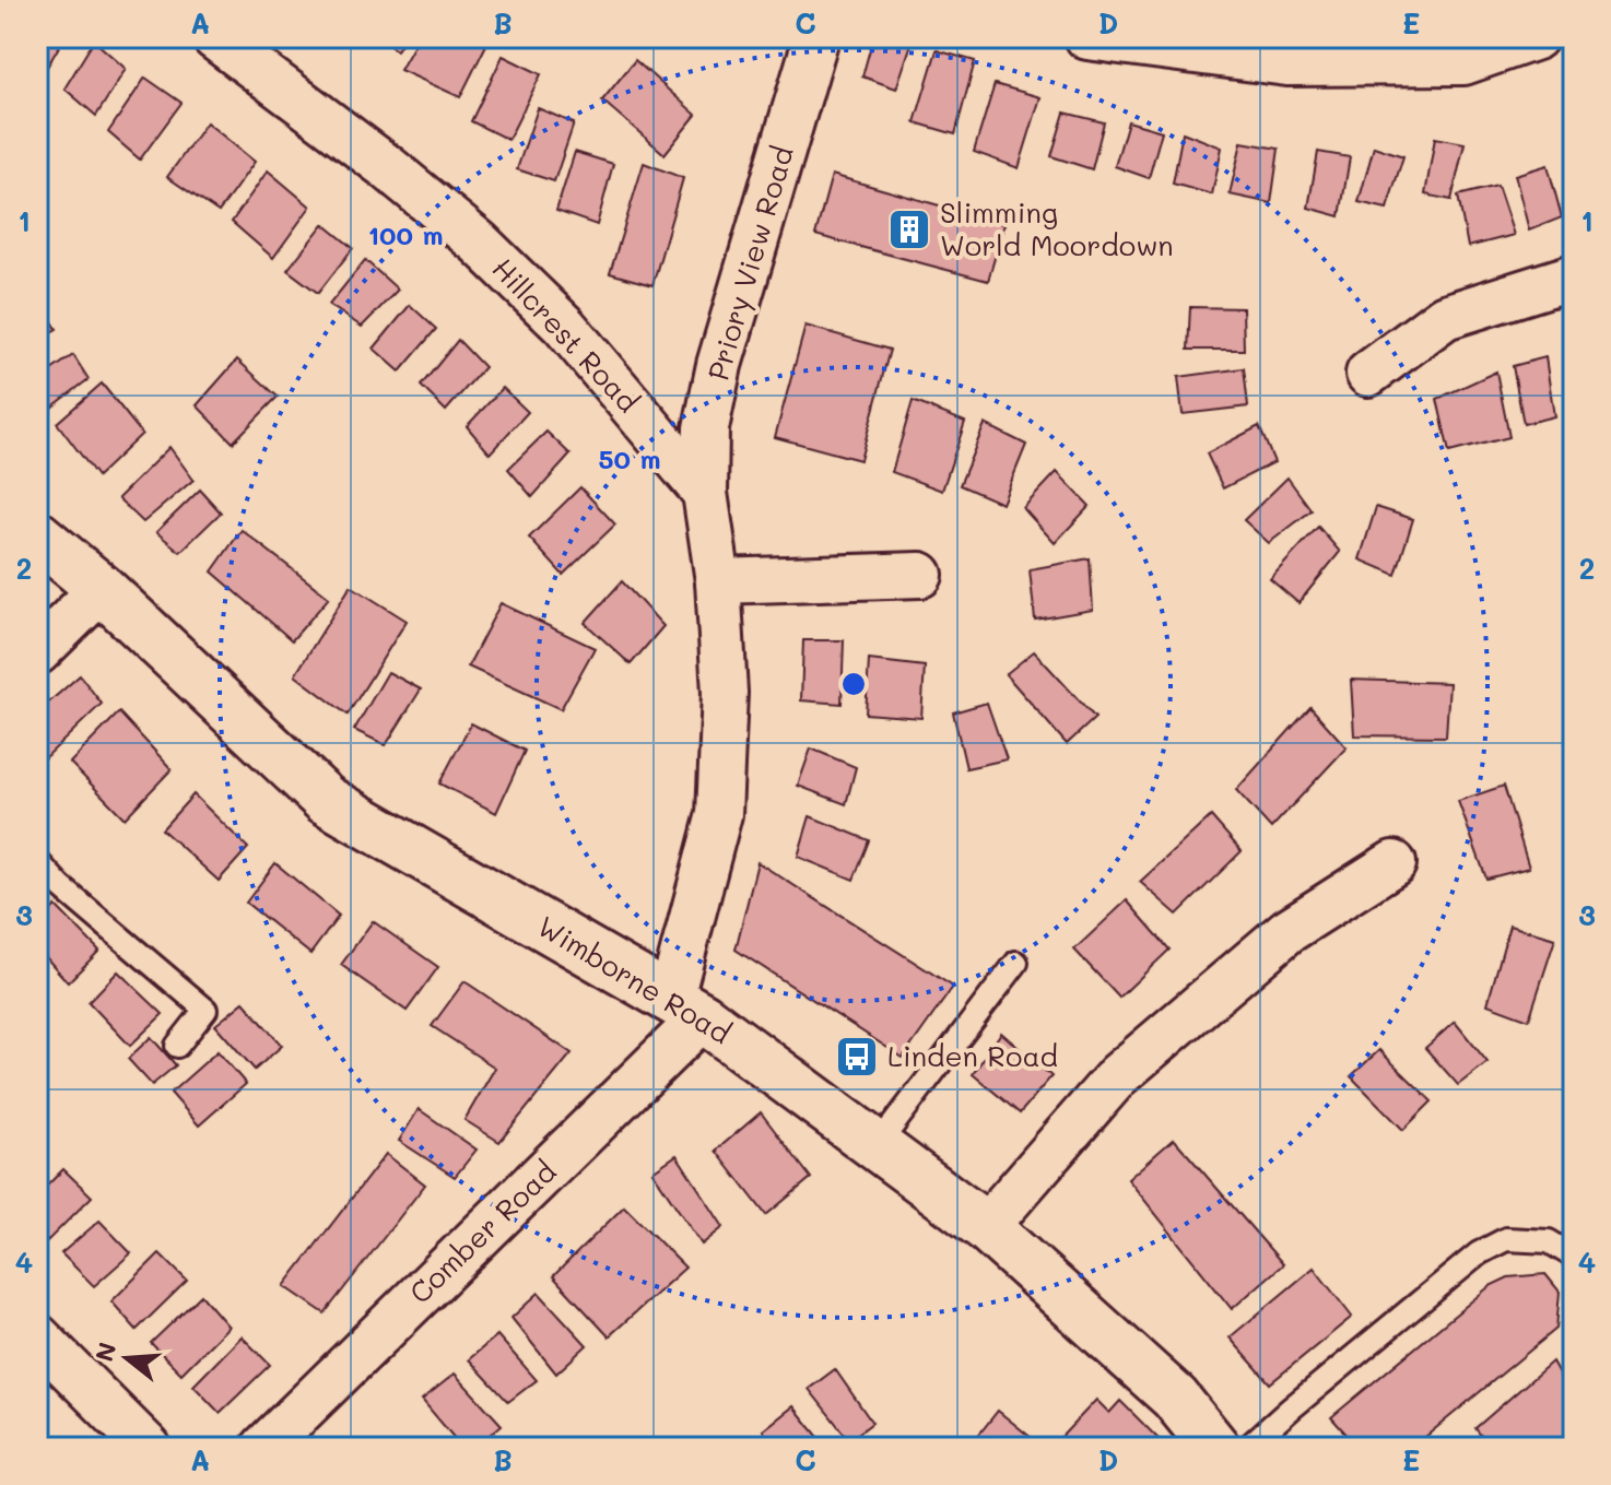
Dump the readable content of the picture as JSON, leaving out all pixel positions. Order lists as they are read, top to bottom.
{
  "streets": {
    "street": [
      "Priory View Road",
      "Hillcrest Road",
      "Wimborne Road",
      "Comber Road"
    ]
  },
  "crossings": [
    ["Priory View Road", "Hillcrest Road"],
    ["Wimborne Road", "Comber Road"]
  ],
  "places": {
    "building": ["Slimming World Moordown"],
    "bus stop": ["Linden Road"]
  },
  "north": "left",
  "grid": {
    "columns": [
      "A",
      "B",
      "C",
      "D",
      "E"
    ],
    "rows": [
      "1",
      "2",
      "3",
      "4"
    ]
  },
  "rings": ["100 m", "50 m"]
}
